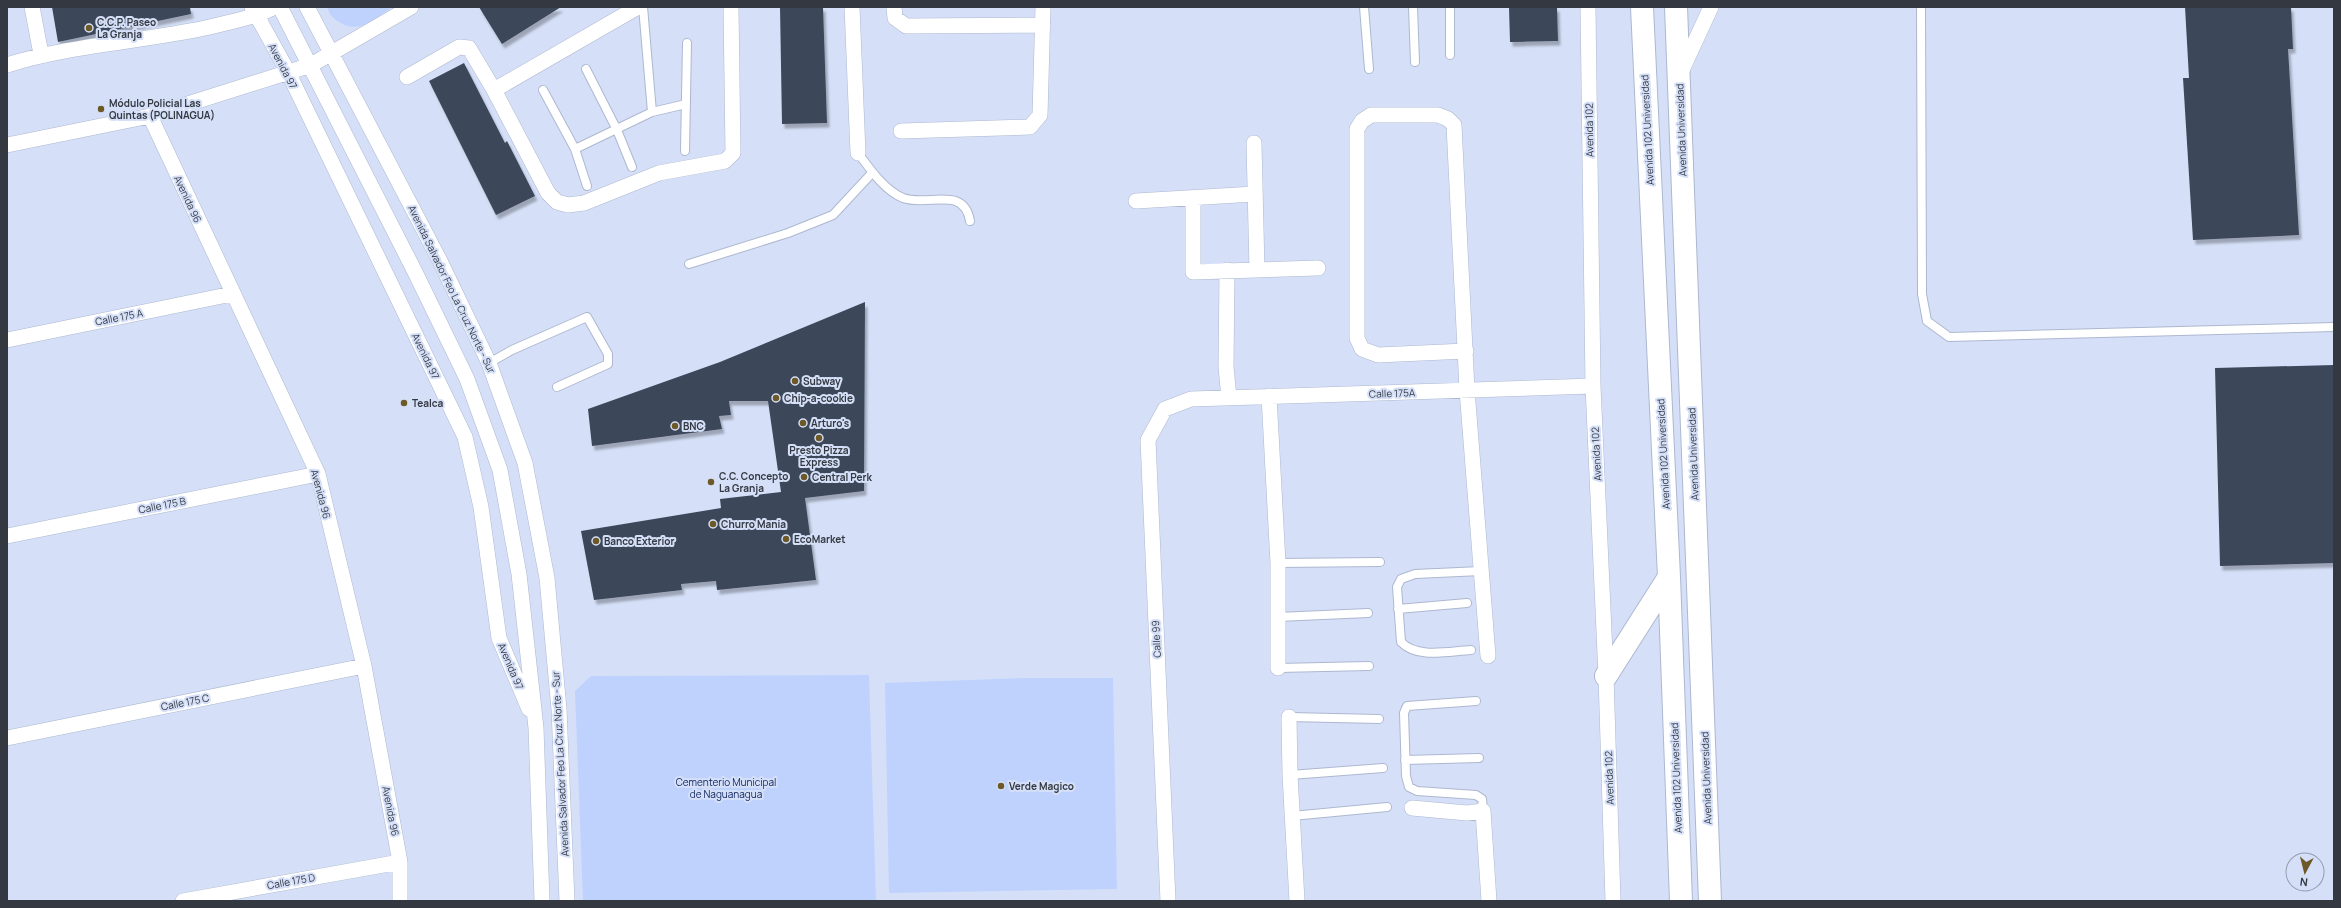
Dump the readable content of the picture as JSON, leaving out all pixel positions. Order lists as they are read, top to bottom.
{
  "streets": {
    "main road": ["Avenida 102 Universidad", "Avenida Universidad"],
    "street": [
      "Avenida 97",
      "Avenida 102",
      "Avenida 96",
      "Avenida Salvador Feo La Cruz Norte - Sur",
      "Calle 175 A",
      "Calle 175A",
      "Calle 175 B",
      "Calle 99",
      "Calle 175 C",
      "Calle 175 D"
    ]
  },
  "crossings": [
    ["Avenida 102", "Calle 175A"],
    ["Avenida 96", "Calle 175 A"],
    ["Avenida 96", "Calle 175 B"],
    ["Avenida 96", "Calle 175 C"],
    ["Avenida 96", "Calle 175 D"],
    ["Calle 175A", "Calle 99"]
  ],
  "parks": ["Cementerio Municipal de Naguanagua"],
  "places": [
    "C.C.P. Paseo La Granja",
    "Módulo Policial Las Quintas (POLINAGUA)",
    "Subway",
    "Chip-a-cookie",
    "Tealca",
    "Arturo's",
    "BNC",
    "Presto Pizza Express",
    "Central Perk",
    "C.C. Concepto La Granja",
    "Churro Mania",
    "EcoMarket",
    "Banco Exterior",
    "Verde Magico"
  ],
  "north": "bottom"
}
